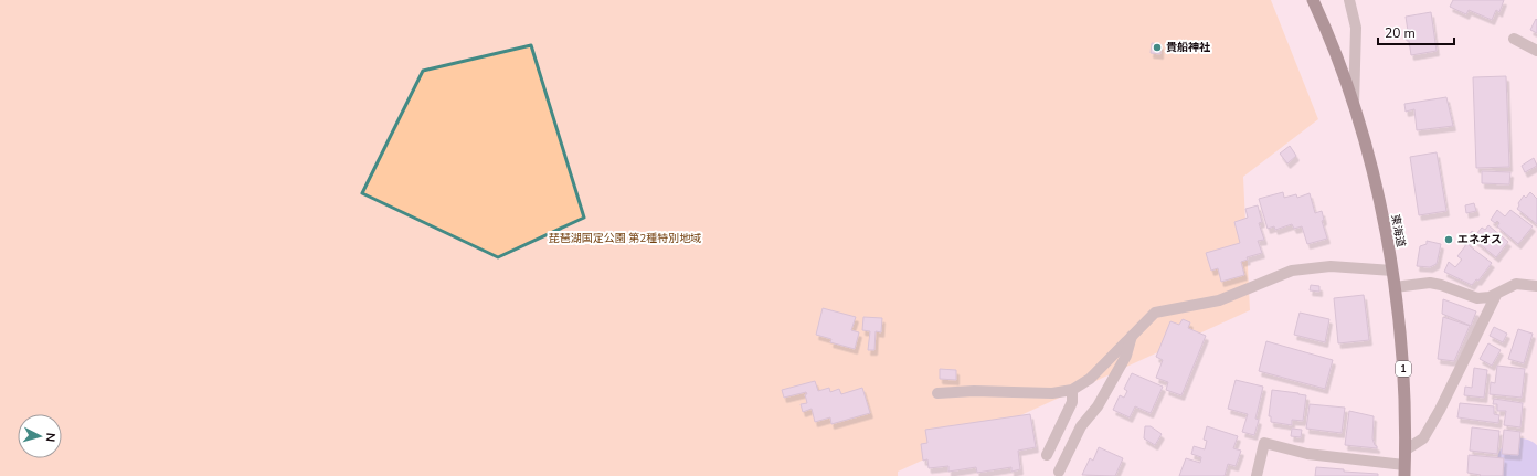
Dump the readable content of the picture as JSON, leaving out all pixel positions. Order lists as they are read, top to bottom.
{
  "streets": {
    "highway": ["東海道", "1"]
  },
  "parks": ["琵琶湖国定公園 第2種特別地域"],
  "places": ["貴船神社", "エネオス"],
  "scale_bar": "20 m",
  "north": "right"
}
